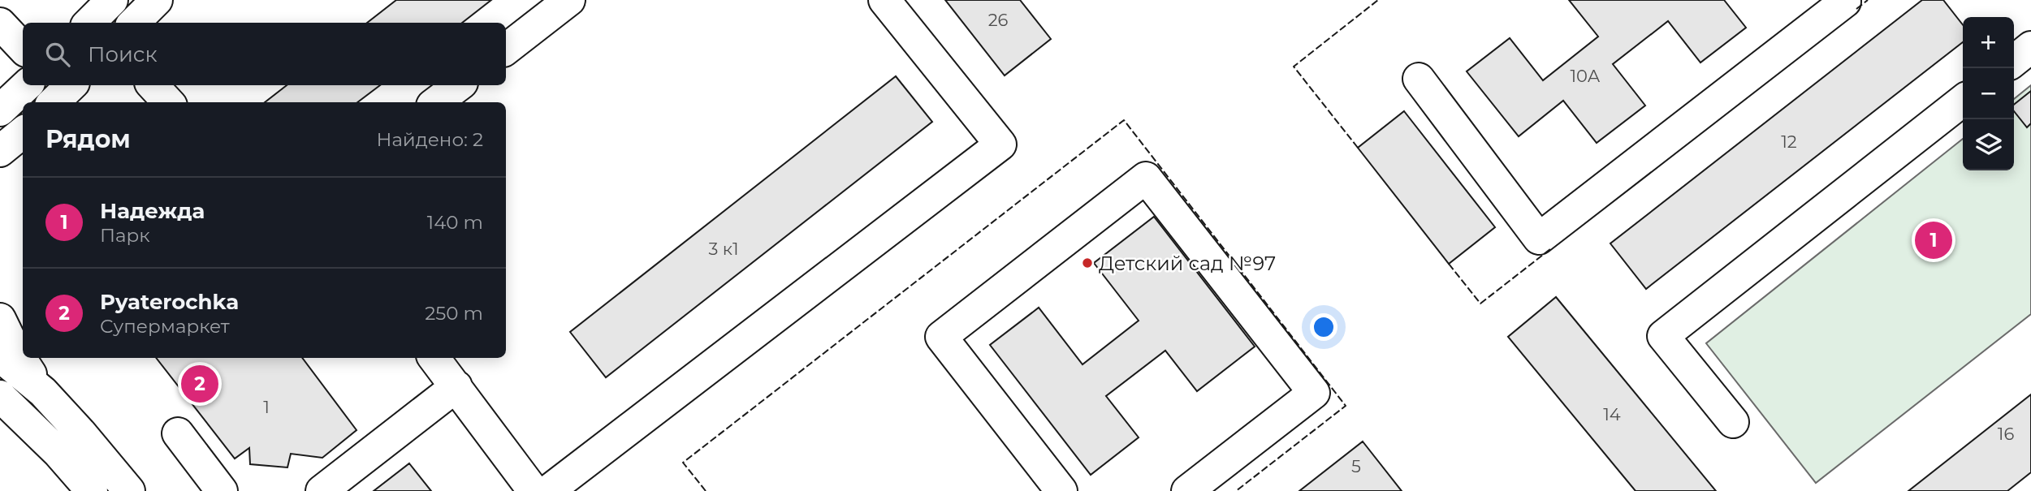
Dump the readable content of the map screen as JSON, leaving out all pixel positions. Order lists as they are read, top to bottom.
{
  "places": ["Детский сад №97"],
  "house_numbers": [
    "26",
    "10А",
    "12",
    "3 к1",
    "1",
    "14",
    "16",
    "5"
  ],
  "page": {
    "map_buttons": ["+", "−"],
    "search": "Поиск",
    "heading": ["Рядом", "Найдено: 2"],
    "list": [
      {
        "mark": "1",
        "name": "Надежда",
        "note": "Парк",
        "value": "140 m"
      },
      {
        "mark": "2",
        "name": "Pyaterochka",
        "note": "Супермаркет",
        "value": "250 m"
      }
    ],
    "pins": ["1", "2"]
  }
}
